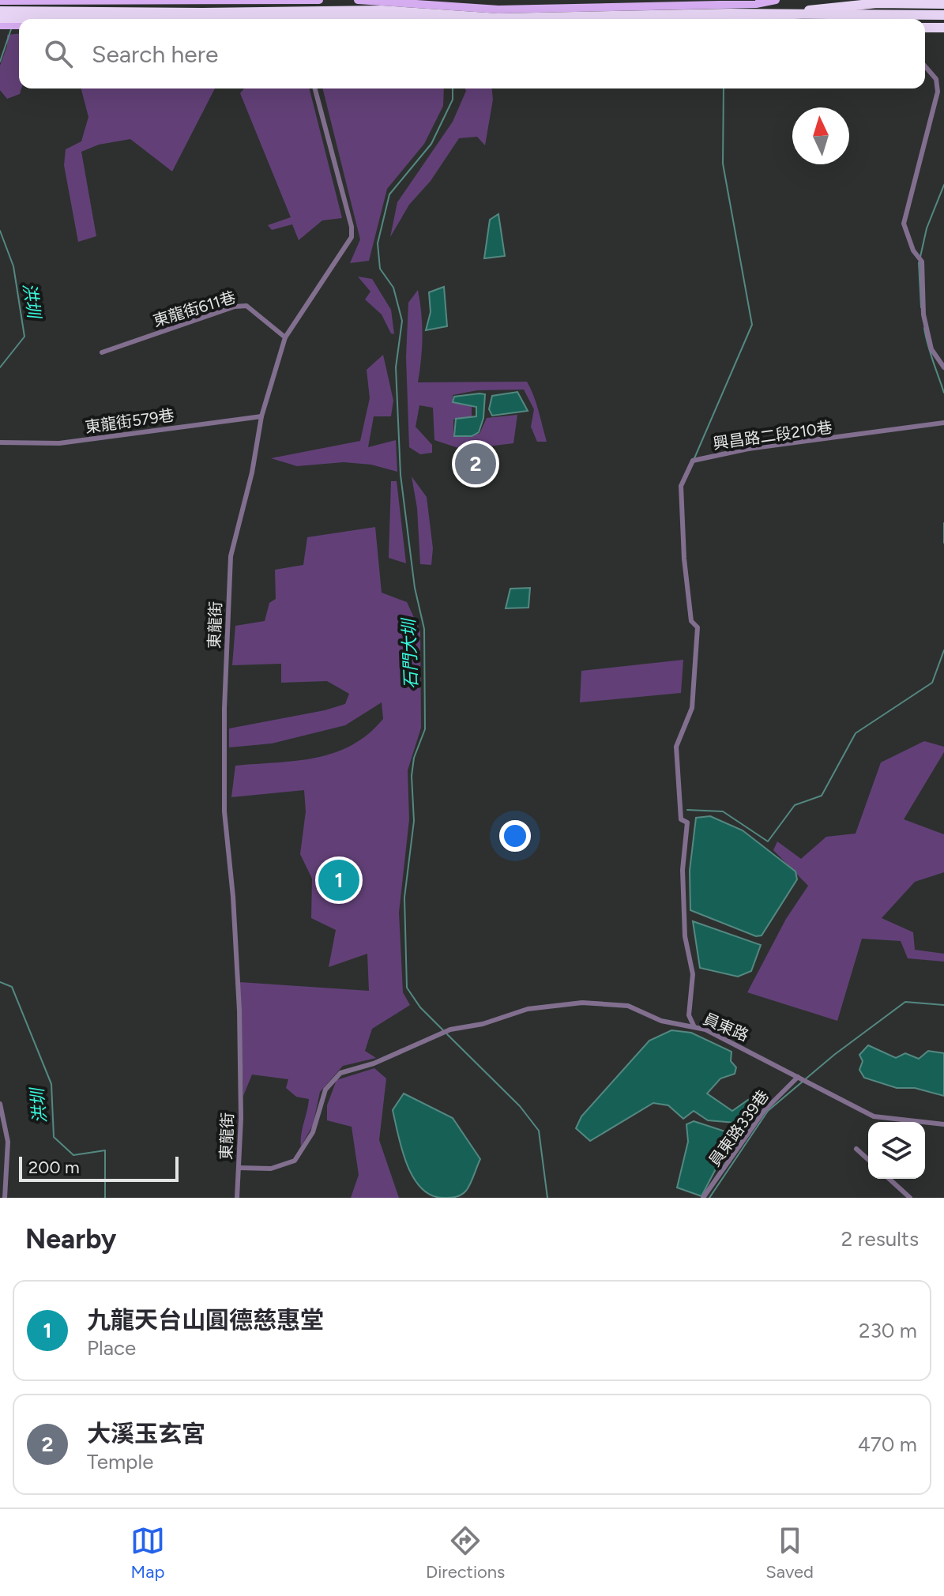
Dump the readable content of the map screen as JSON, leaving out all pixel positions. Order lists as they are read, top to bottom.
{
  "streets": {
    "street": [
      "東龍街611巷",
      "東龍街579巷",
      "興昌路二段210巷",
      "東龍街",
      "員東路",
      "員東路339巷"
    ]
  },
  "crossings": [
    ["東龍街611巷", "東龍街"],
    ["東龍街579巷", "東龍街"],
    ["興昌路二段210巷", "員東路"],
    ["東龍街", "員東路"],
    ["員東路", "員東路339巷"]
  ],
  "water": ["洪圳", "石門大圳"],
  "scale_bar": "200 m",
  "north": "top",
  "page": {
    "search": "Search here",
    "pins": ["2", "1"],
    "scale": "200 m",
    "heading": ["Nearby", "2 results"],
    "list": [
      {
        "mark": "1",
        "name": "九龍天台山圓德慈惠堂",
        "note": "Place",
        "value": "230 m"
      },
      {
        "mark": "2",
        "name": "大溪玉玄宮",
        "note": "Temple",
        "value": "470 m"
      }
    ],
    "nav": ["Map", "Directions", "Saved"]
  }
}
